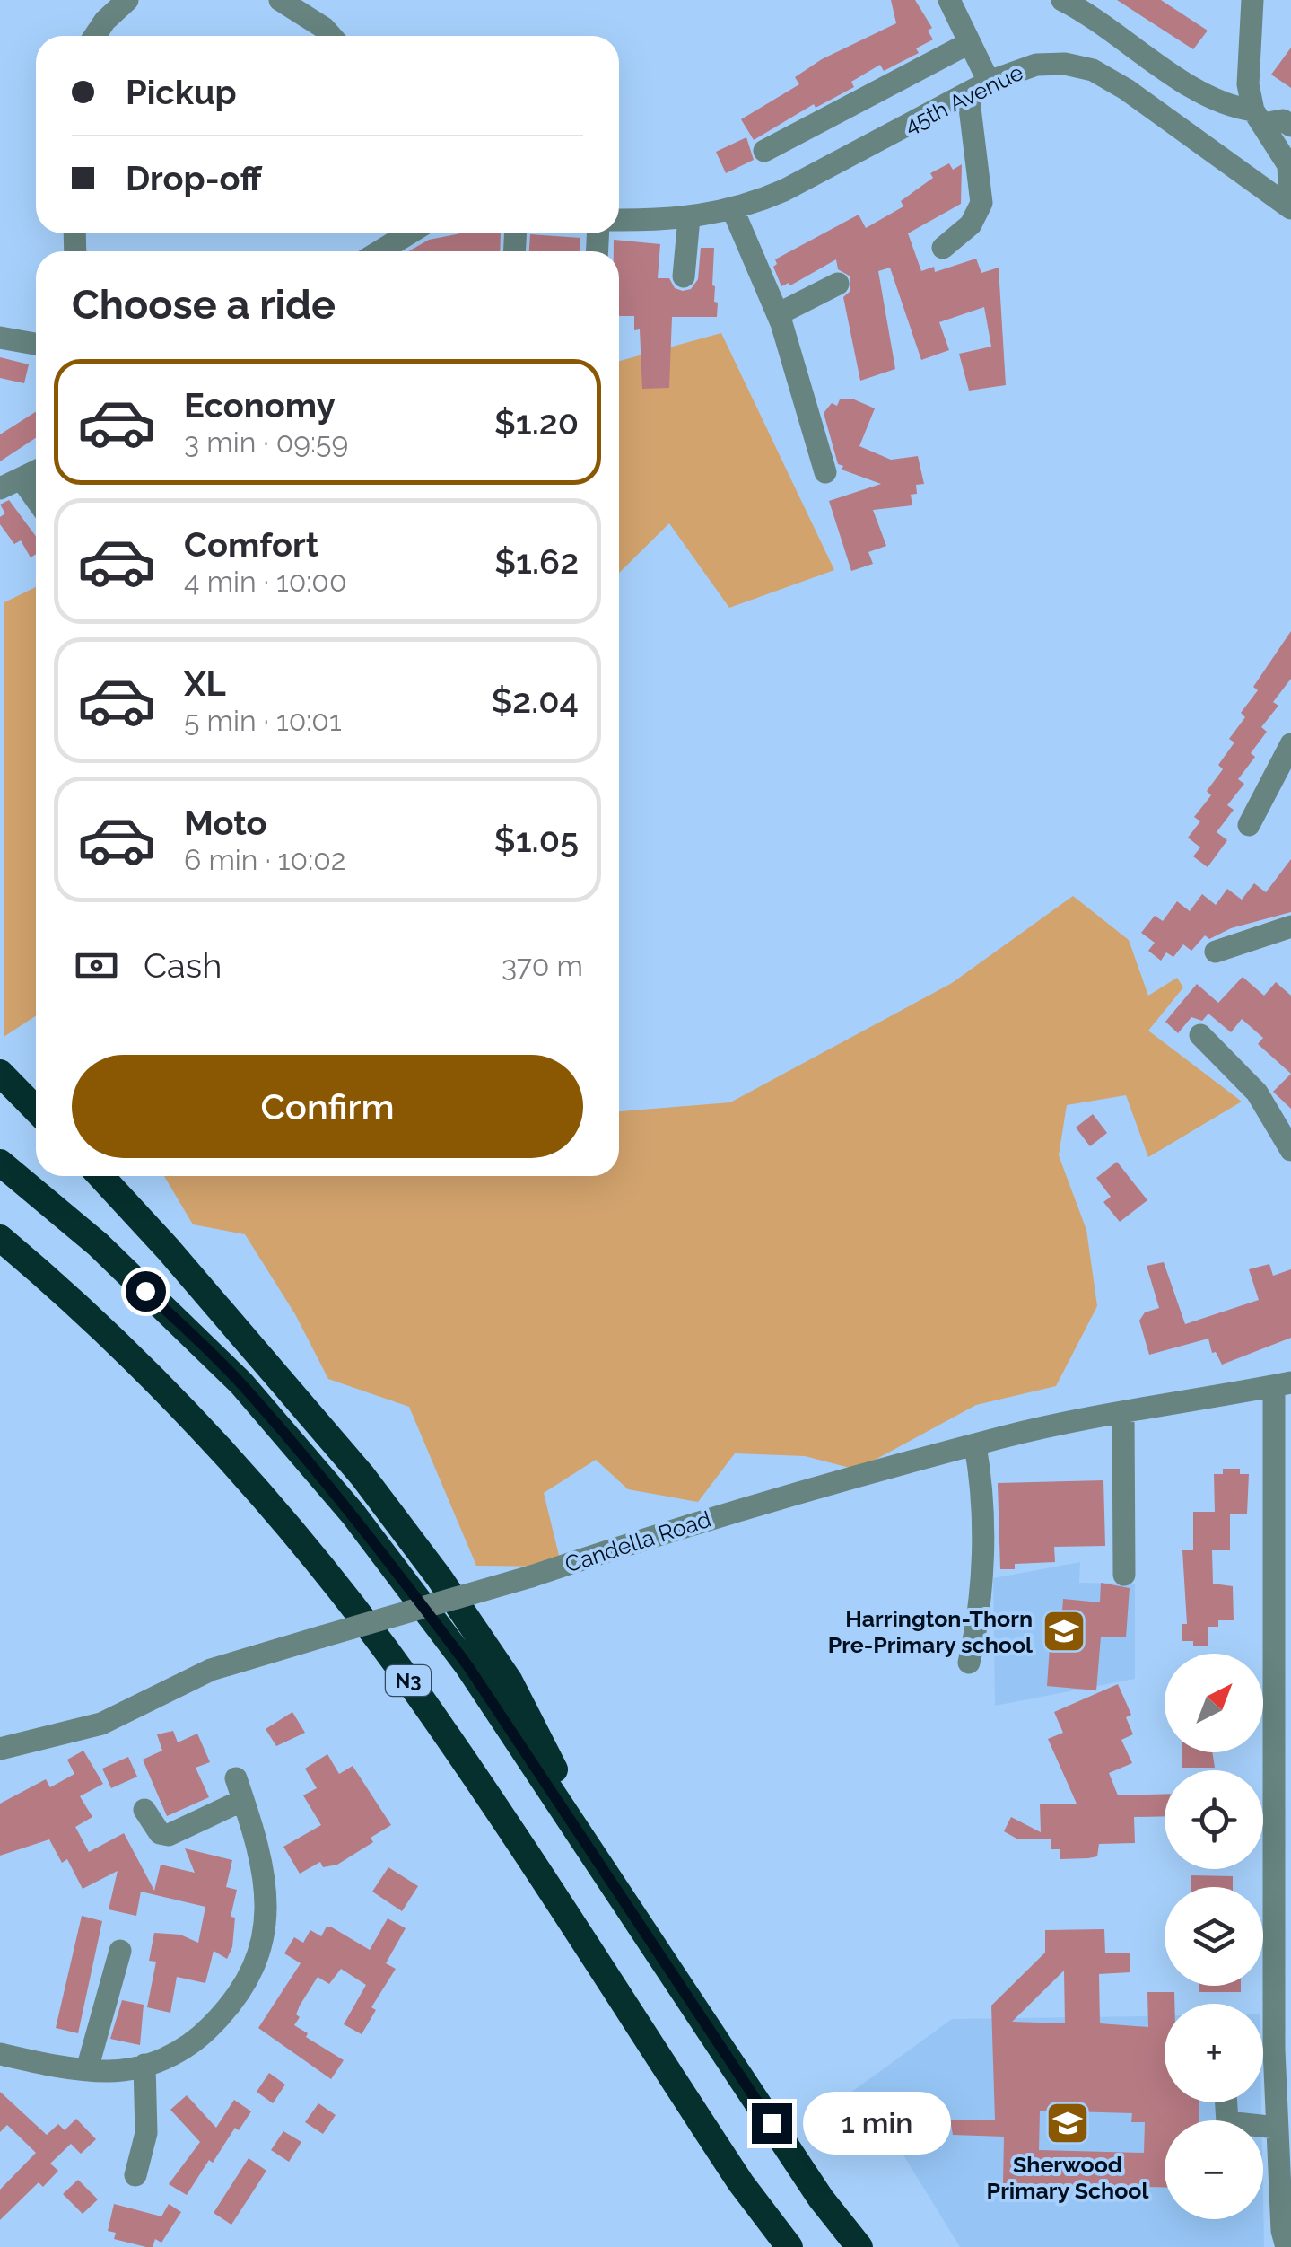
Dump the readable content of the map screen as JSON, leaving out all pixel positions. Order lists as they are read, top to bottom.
{
  "streets": {
    "highway": ["N3"],
    "street": ["45th Avenue", "Candella Road"]
  },
  "places": {
    "school or university": ["Harrington-Thorn Pre-Primary school", "Sherwood Primary School"]
  },
  "north": "top right",
  "page": {
    "banner": ["Pickup", "Drop-off"],
    "heading": "Choose a ride",
    "list": [
      {
        "name": "Economy",
        "note": "3 min · 09:59",
        "value": "$1.20"
      },
      {
        "name": "Comfort",
        "note": "4 min · 10:00",
        "value": "$1.62"
      },
      {
        "name": "XL",
        "note": "5 min · 10:01",
        "value": "$2.04"
      },
      {
        "name": "Moto",
        "note": "6 min · 10:02",
        "value": "$1.05"
      }
    ],
    "pay": ["Cash", "370 m"],
    "buttons": "Confirm",
    "map_buttons": ["+", "−"],
    "bubble": "1 min"
  }
}
